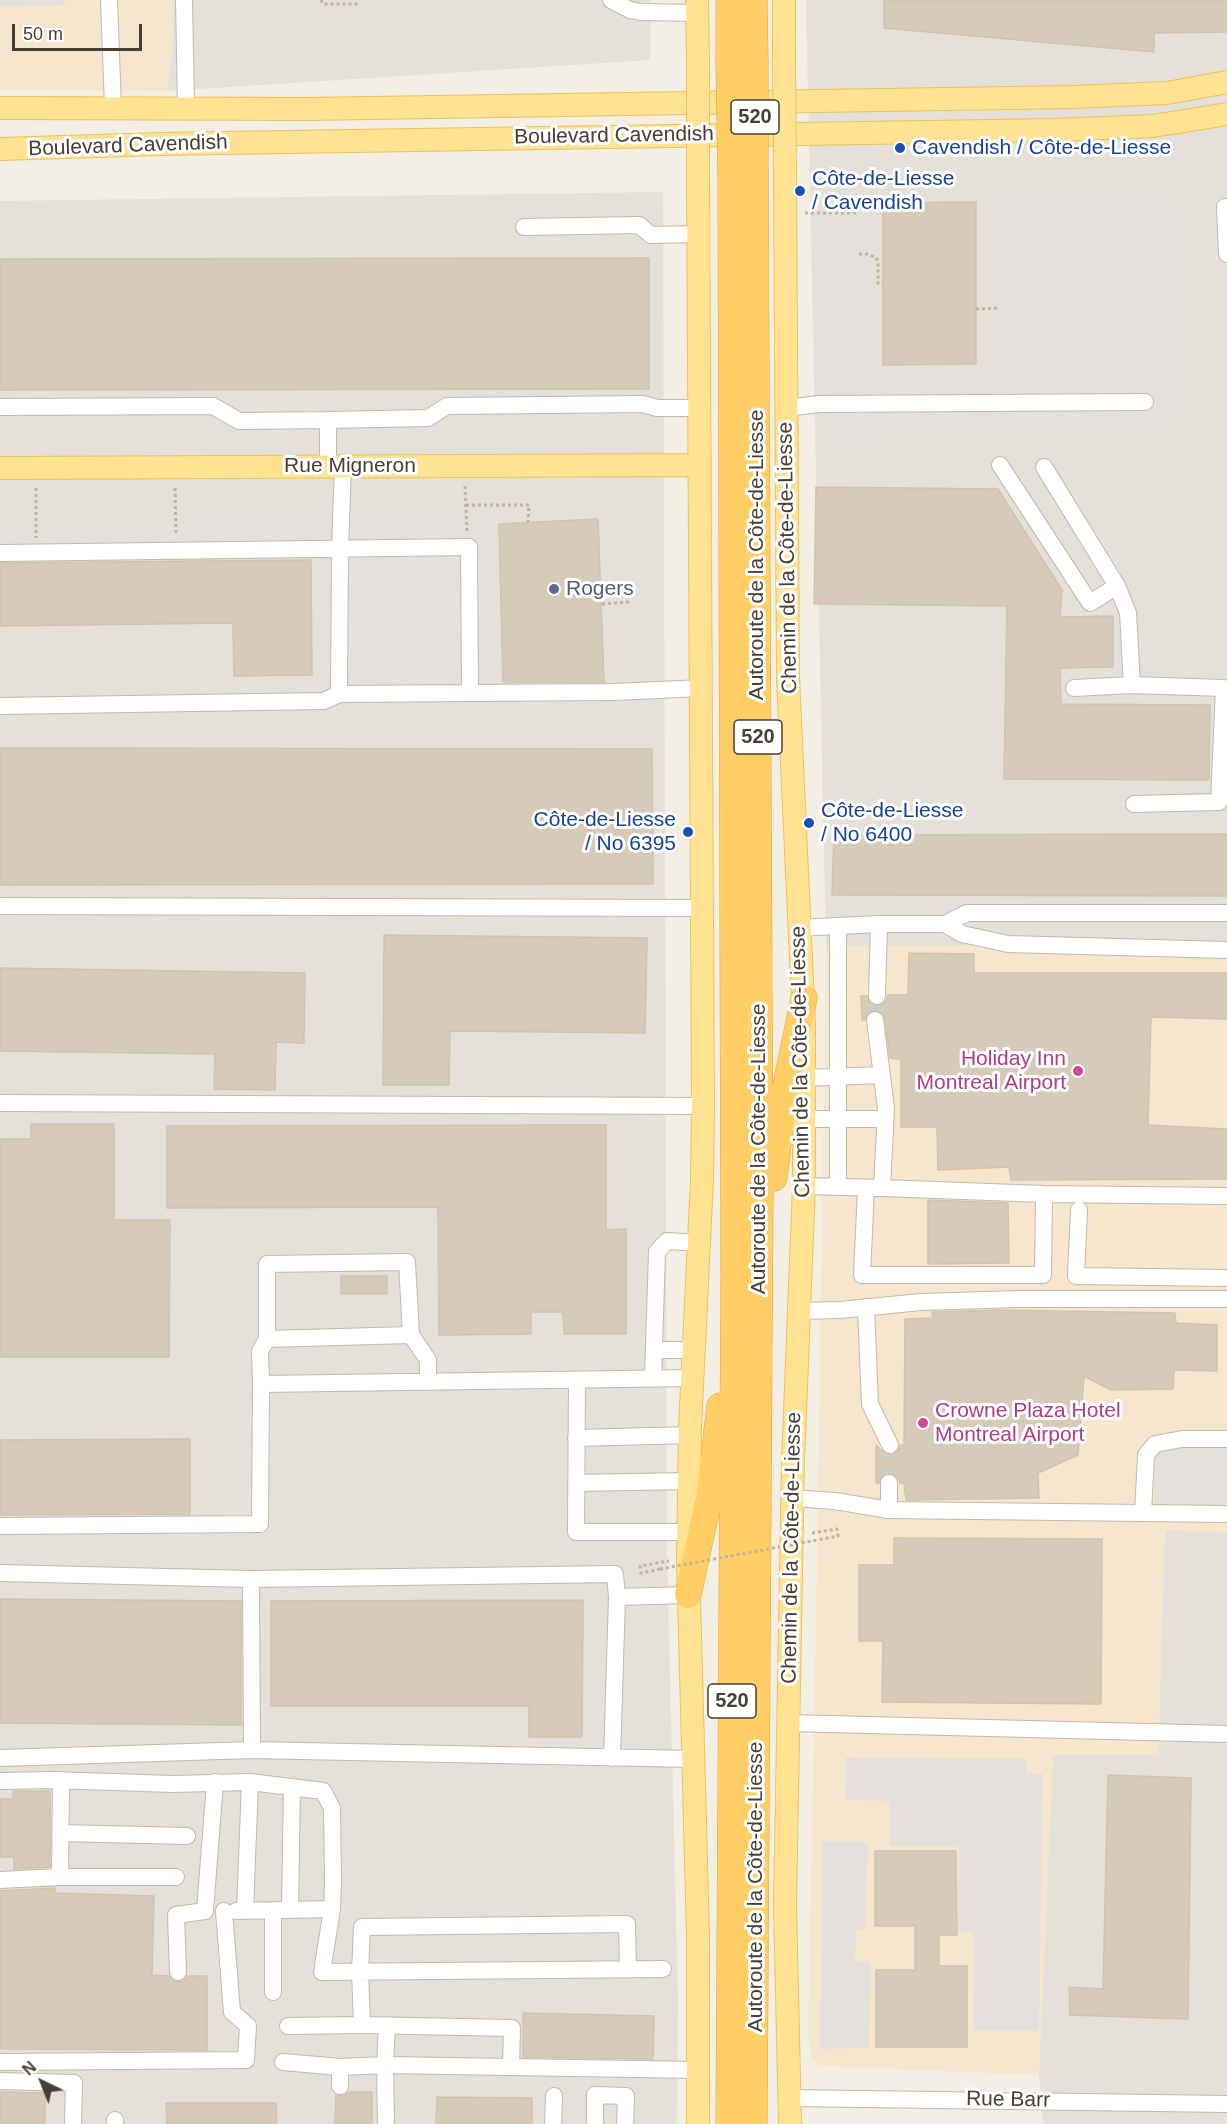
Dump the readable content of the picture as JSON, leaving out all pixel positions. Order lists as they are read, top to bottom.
{
  "streets": {
    "highway": ["520", "Autoroute de la Côte-de-Liesse"],
    "main road": ["Boulevard Cavendish", "Rue Migneron", "Chemin de la Côte-de-Liesse"],
    "street": ["Rue Barr"]
  },
  "crossings": [
    ["520", "Autoroute de la Côte-de-Liesse"],
    ["Chemin de la Côte-de-Liesse", "Rue Barr"]
  ],
  "places": [
    "Cavendish / Côte-de-Liesse",
    "Côte-de-Liesse / Cavendish",
    "Rogers",
    "Côte-de-Liesse / No 6400",
    "Côte-de-Liesse / No 6395",
    "Holiday Inn Montreal Airport",
    "Crowne Plaza Hotel Montreal Airport"
  ],
  "scale_bar": "50 m",
  "north": "top left"
}
